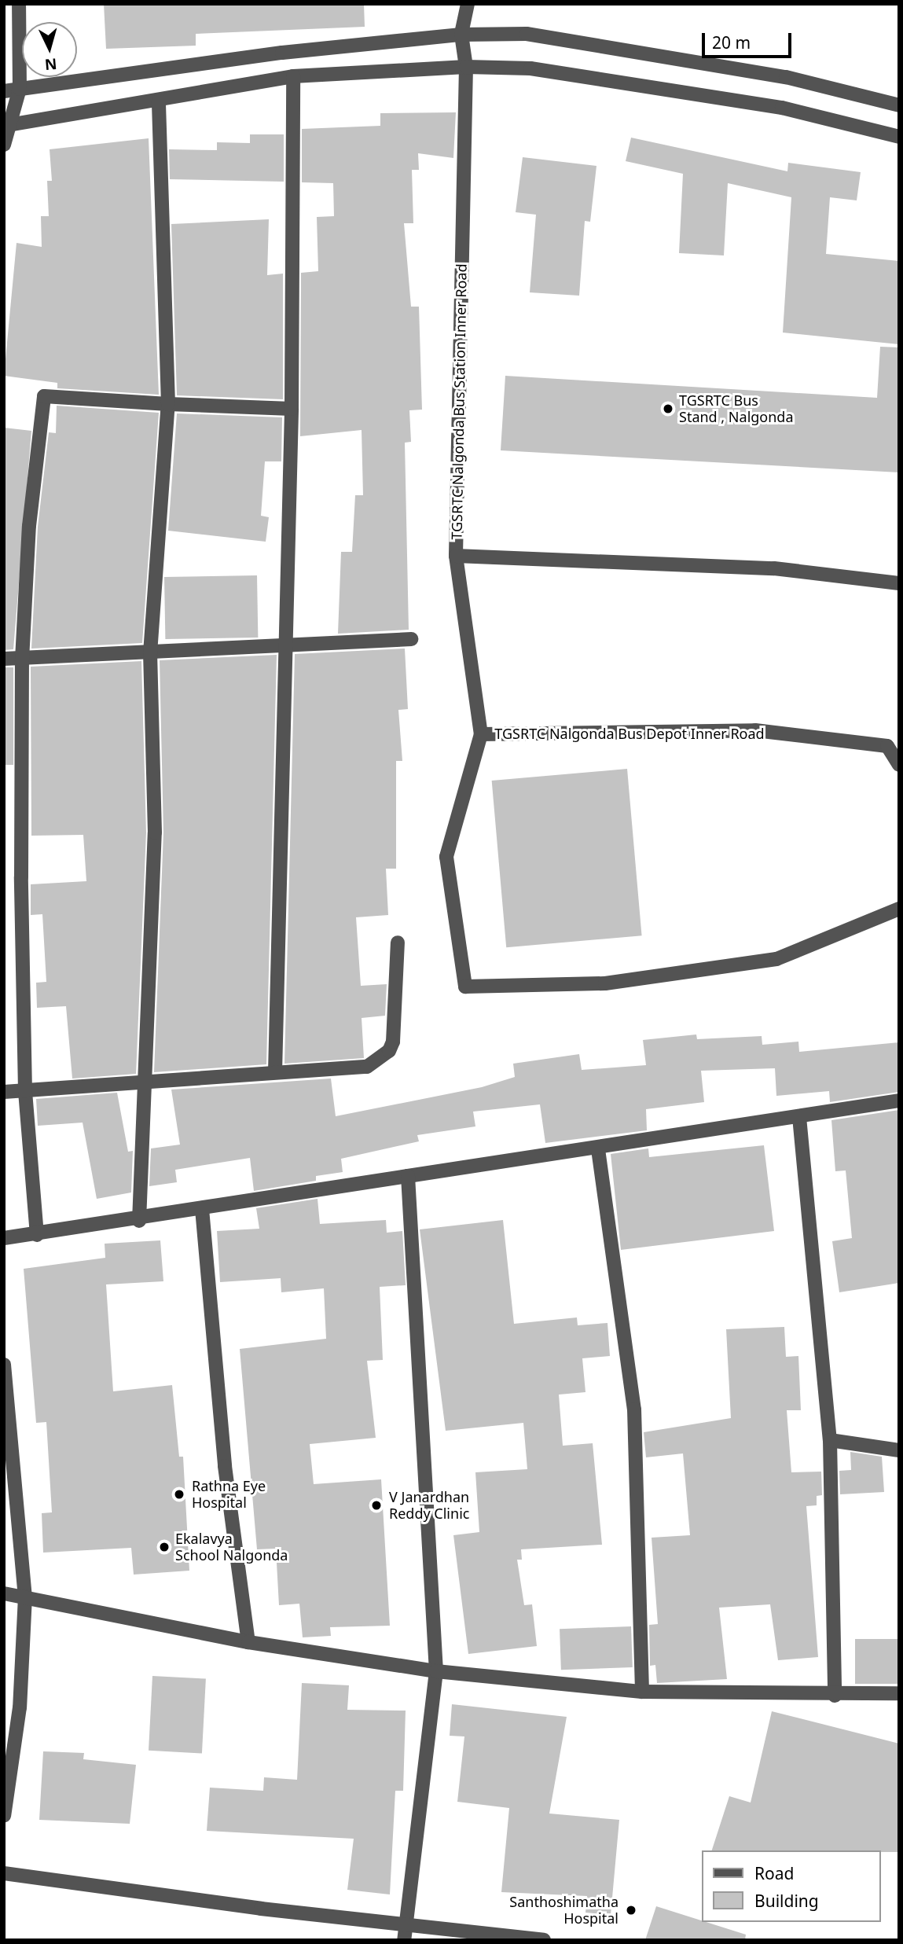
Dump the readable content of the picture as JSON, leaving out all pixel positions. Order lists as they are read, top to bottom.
{
  "streets": {
    "street": ["TGSRTC Nalgonda Bus Station Inner Road", "TGSRTC Nalgonda Bus Depot Inner Road"]
  },
  "crossings": [
    ["TGSRTC Nalgonda Bus Station Inner Road", "TGSRTC Nalgonda Bus Depot Inner Road"]
  ],
  "places": [
    "TGSRTC Bus Stand , Nalgonda",
    "Rathna Eye Hospital",
    "V Janardhan Reddy Clinic",
    "Ekalavya School Nalgonda",
    "Santhoshimatha Hospital"
  ],
  "legend": ["Road", "Building"],
  "scale_bar": "20 m",
  "north": "bottom"
}
